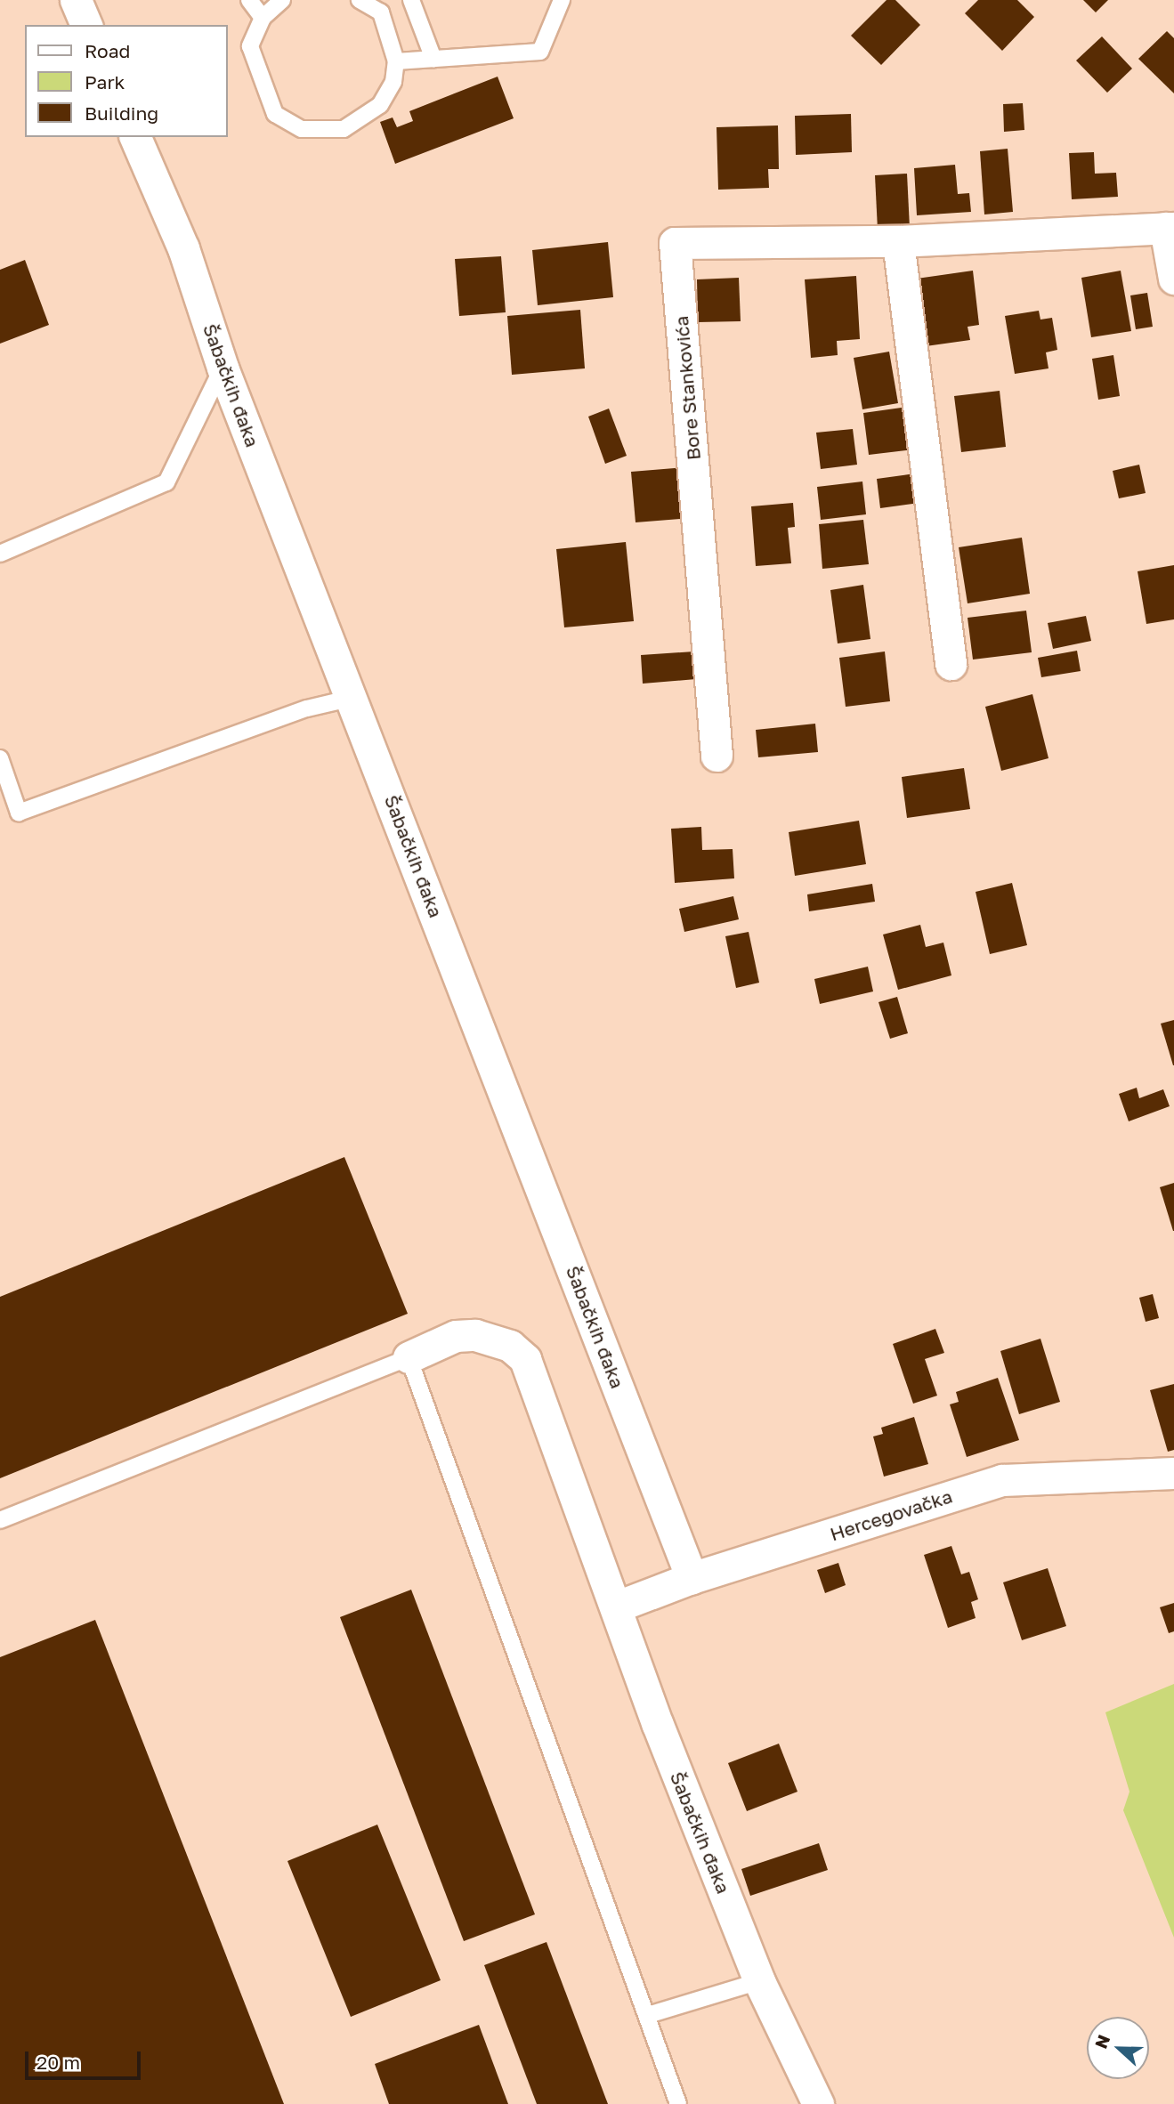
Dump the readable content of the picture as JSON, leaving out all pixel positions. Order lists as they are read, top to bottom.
{
  "streets": {
    "street": ["Šabačkih đaka", "Bore Stankovića", "Hercegovačka"]
  },
  "crossings": [
    ["Šabačkih đaka", "Hercegovačka"]
  ],
  "legend": ["Road", "Park", "Building"],
  "scale_bar": "20 m",
  "north": "left"
}
